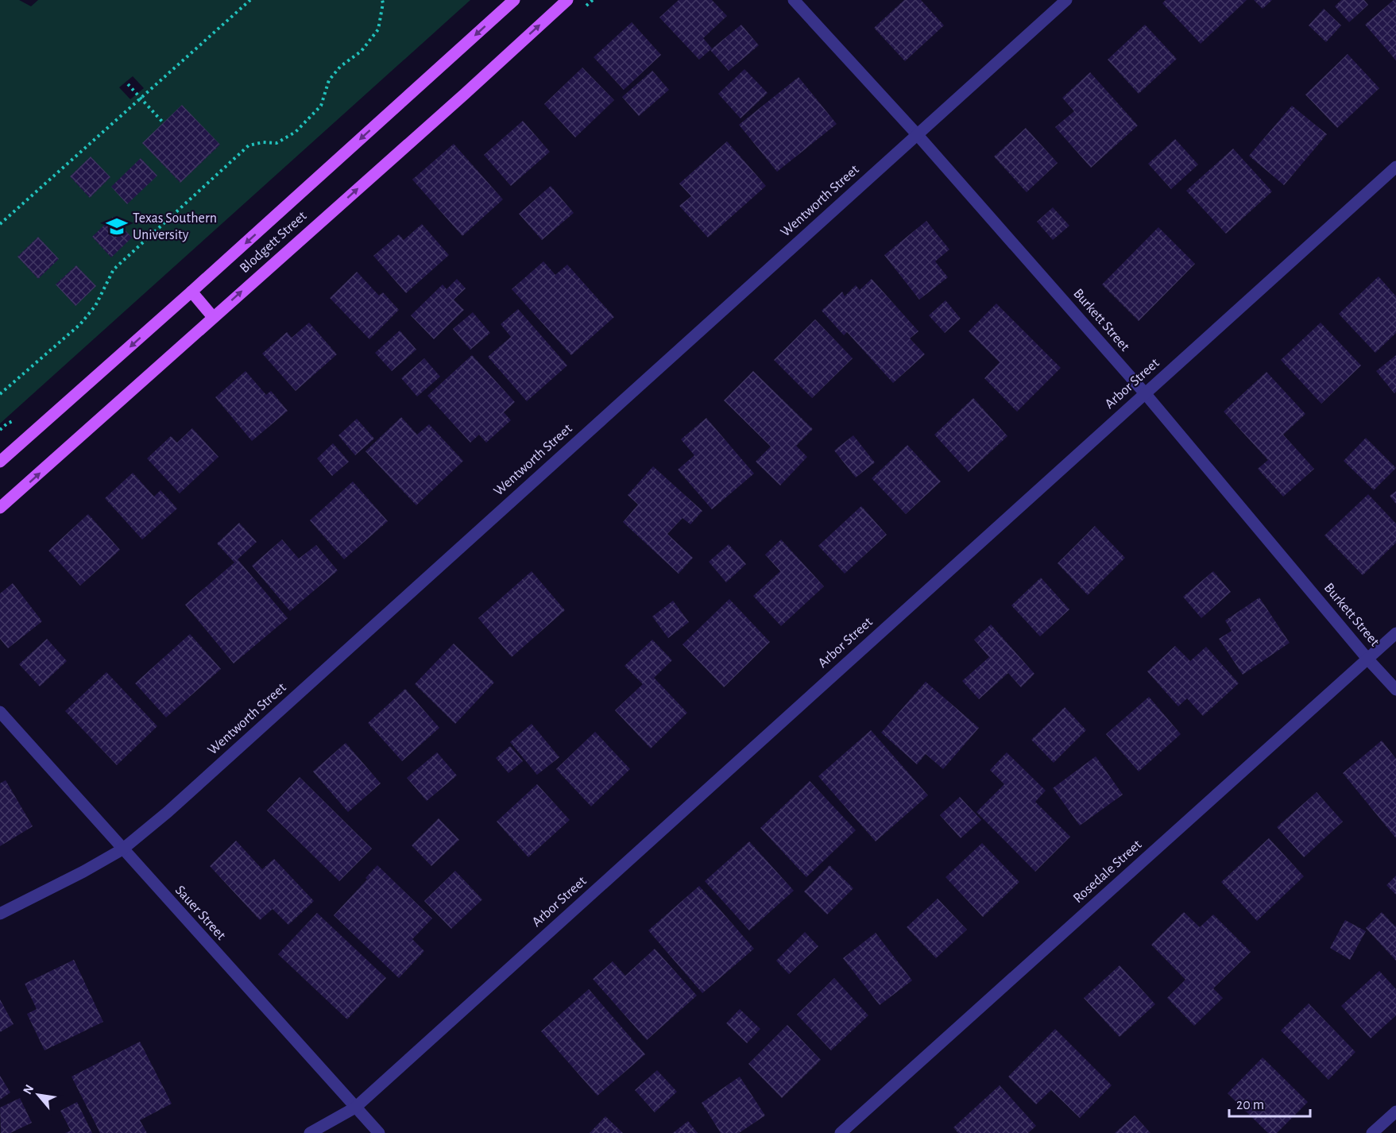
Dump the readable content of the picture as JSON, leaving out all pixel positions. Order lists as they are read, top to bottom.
{
  "streets": {
    "main road": ["Blodgett Street"],
    "street": [
      "Wentworth Street",
      "Burkett Street",
      "Arbor Street",
      "Rosedale Street",
      "Sauer Street"
    ]
  },
  "crossings": [
    ["Wentworth Street", "Burkett Street"],
    ["Wentworth Street", "Sauer Street"],
    ["Burkett Street", "Arbor Street"],
    ["Burkett Street", "Rosedale Street"],
    ["Arbor Street", "Sauer Street"]
  ],
  "places": {
    "school or university": ["Texas Southern University"]
  },
  "scale_bar": "20 m",
  "north": "top left"
}
